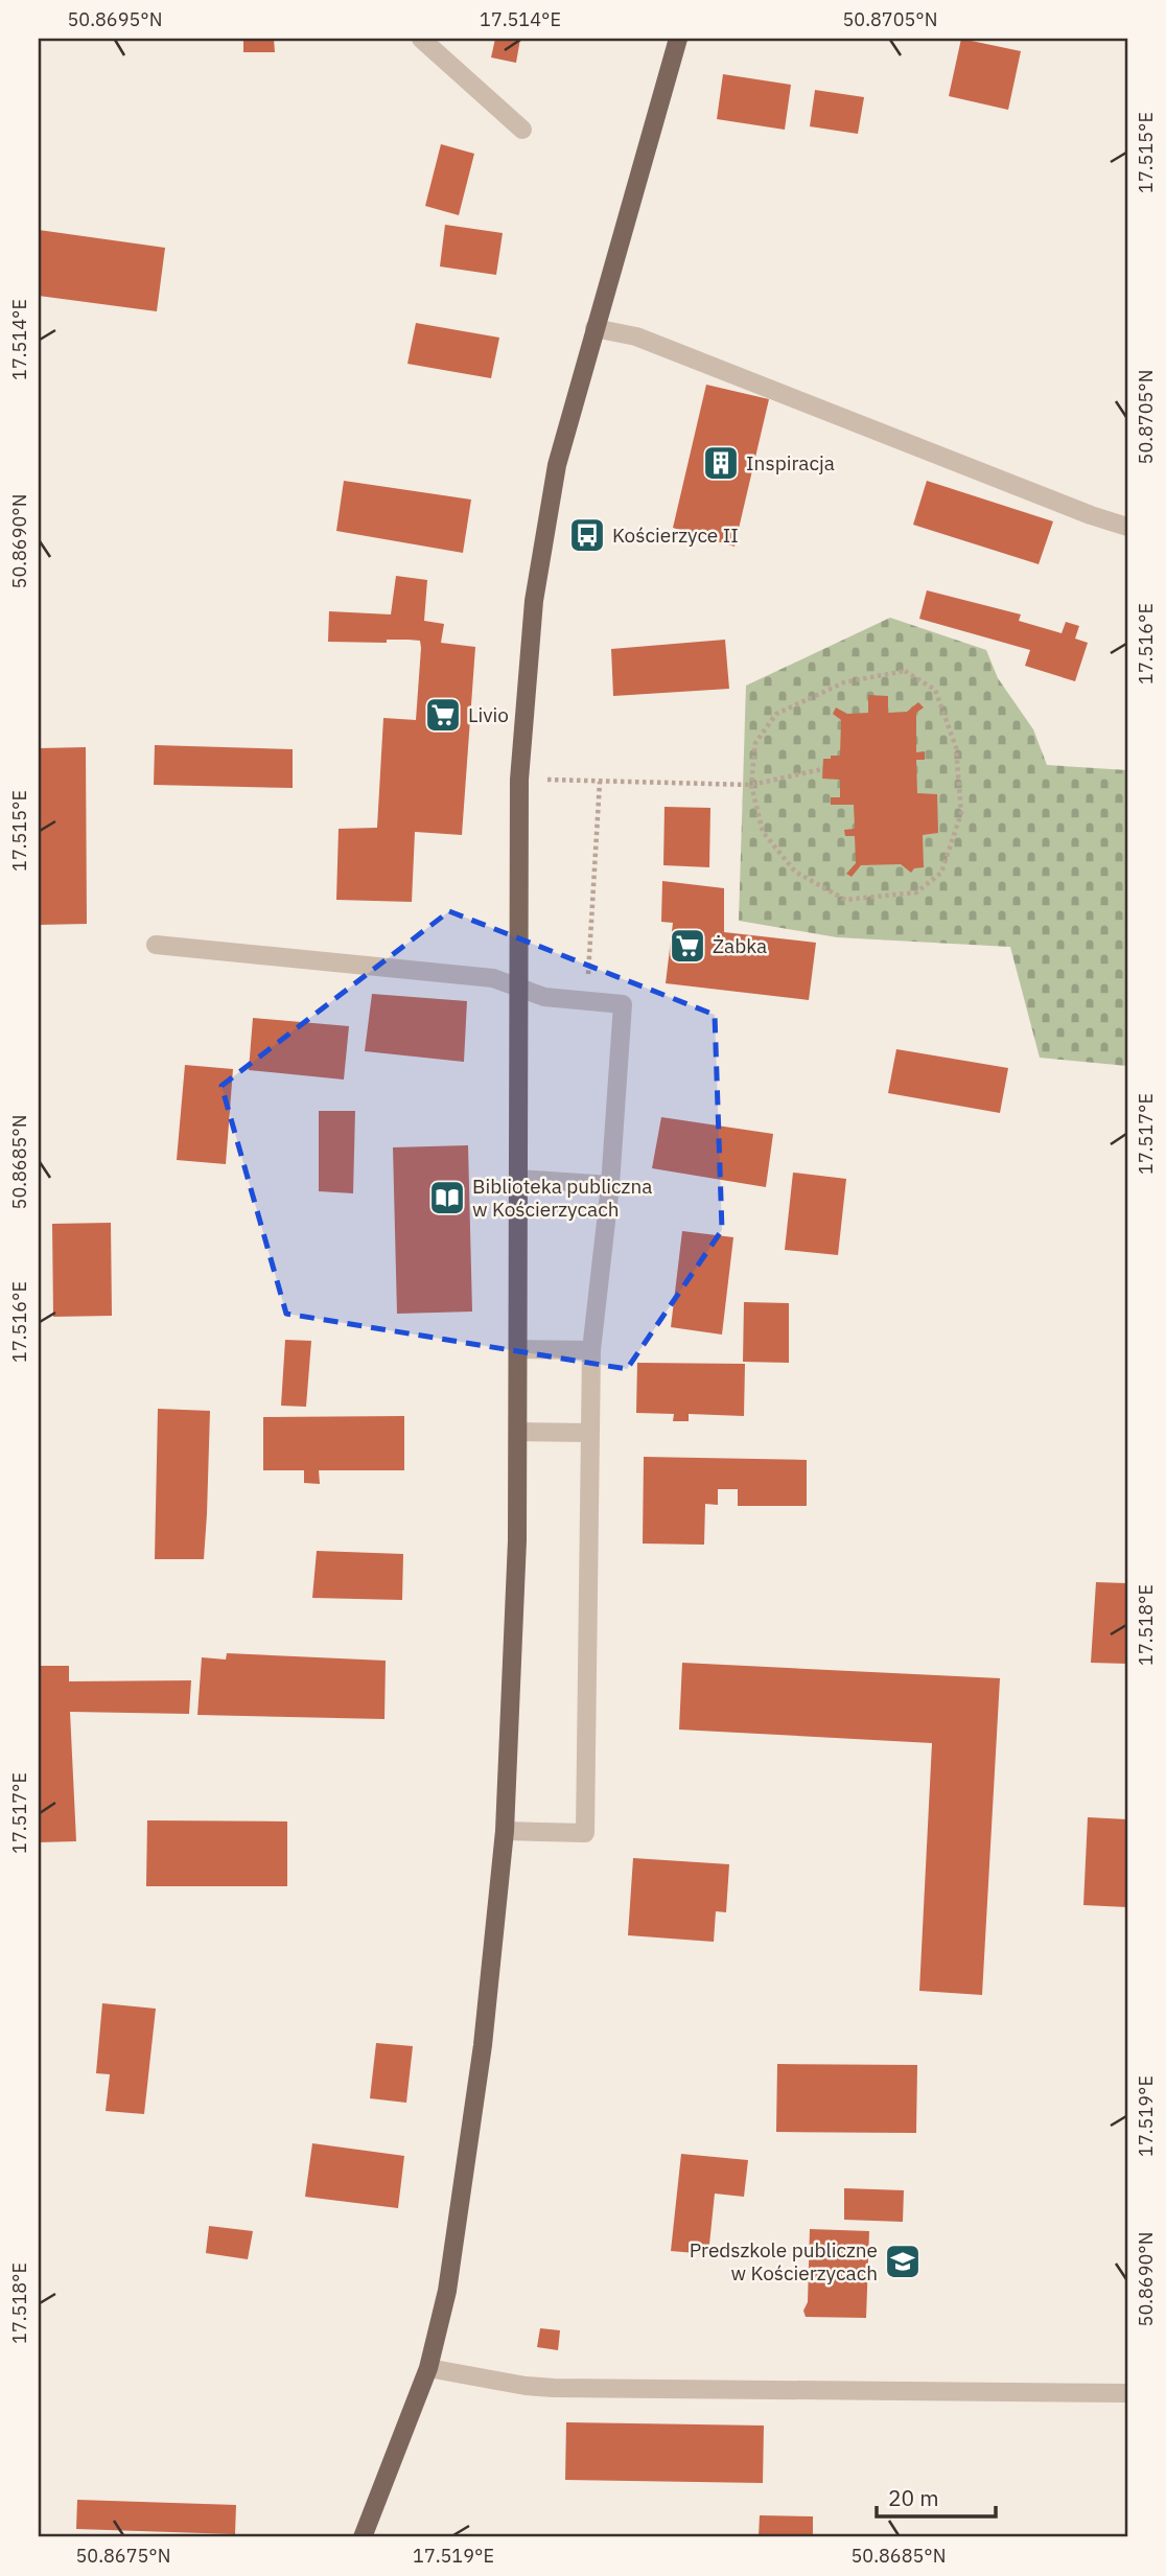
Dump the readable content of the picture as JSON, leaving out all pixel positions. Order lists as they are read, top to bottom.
{
  "places": {
    "building": ["Inspiracja"],
    "bus stop": ["Kościerzyce II"],
    "supermarket": ["Livio", "Żabka"],
    "library": ["Biblioteka publiczna w Kościerzycach"],
    "school or university": ["Predszkole publiczne w Kościerzycach"]
  },
  "scale_bar": "20 m",
  "coordinates": [
    "50.8695°N",
    "17.514°E",
    "50.8705°N",
    "17.515°E",
    "50.8690°N",
    "17.516°E",
    "17.517°E",
    "50.8685°N",
    "17.518°E",
    "17.519°E",
    "50.8675°N"
  ]
}
